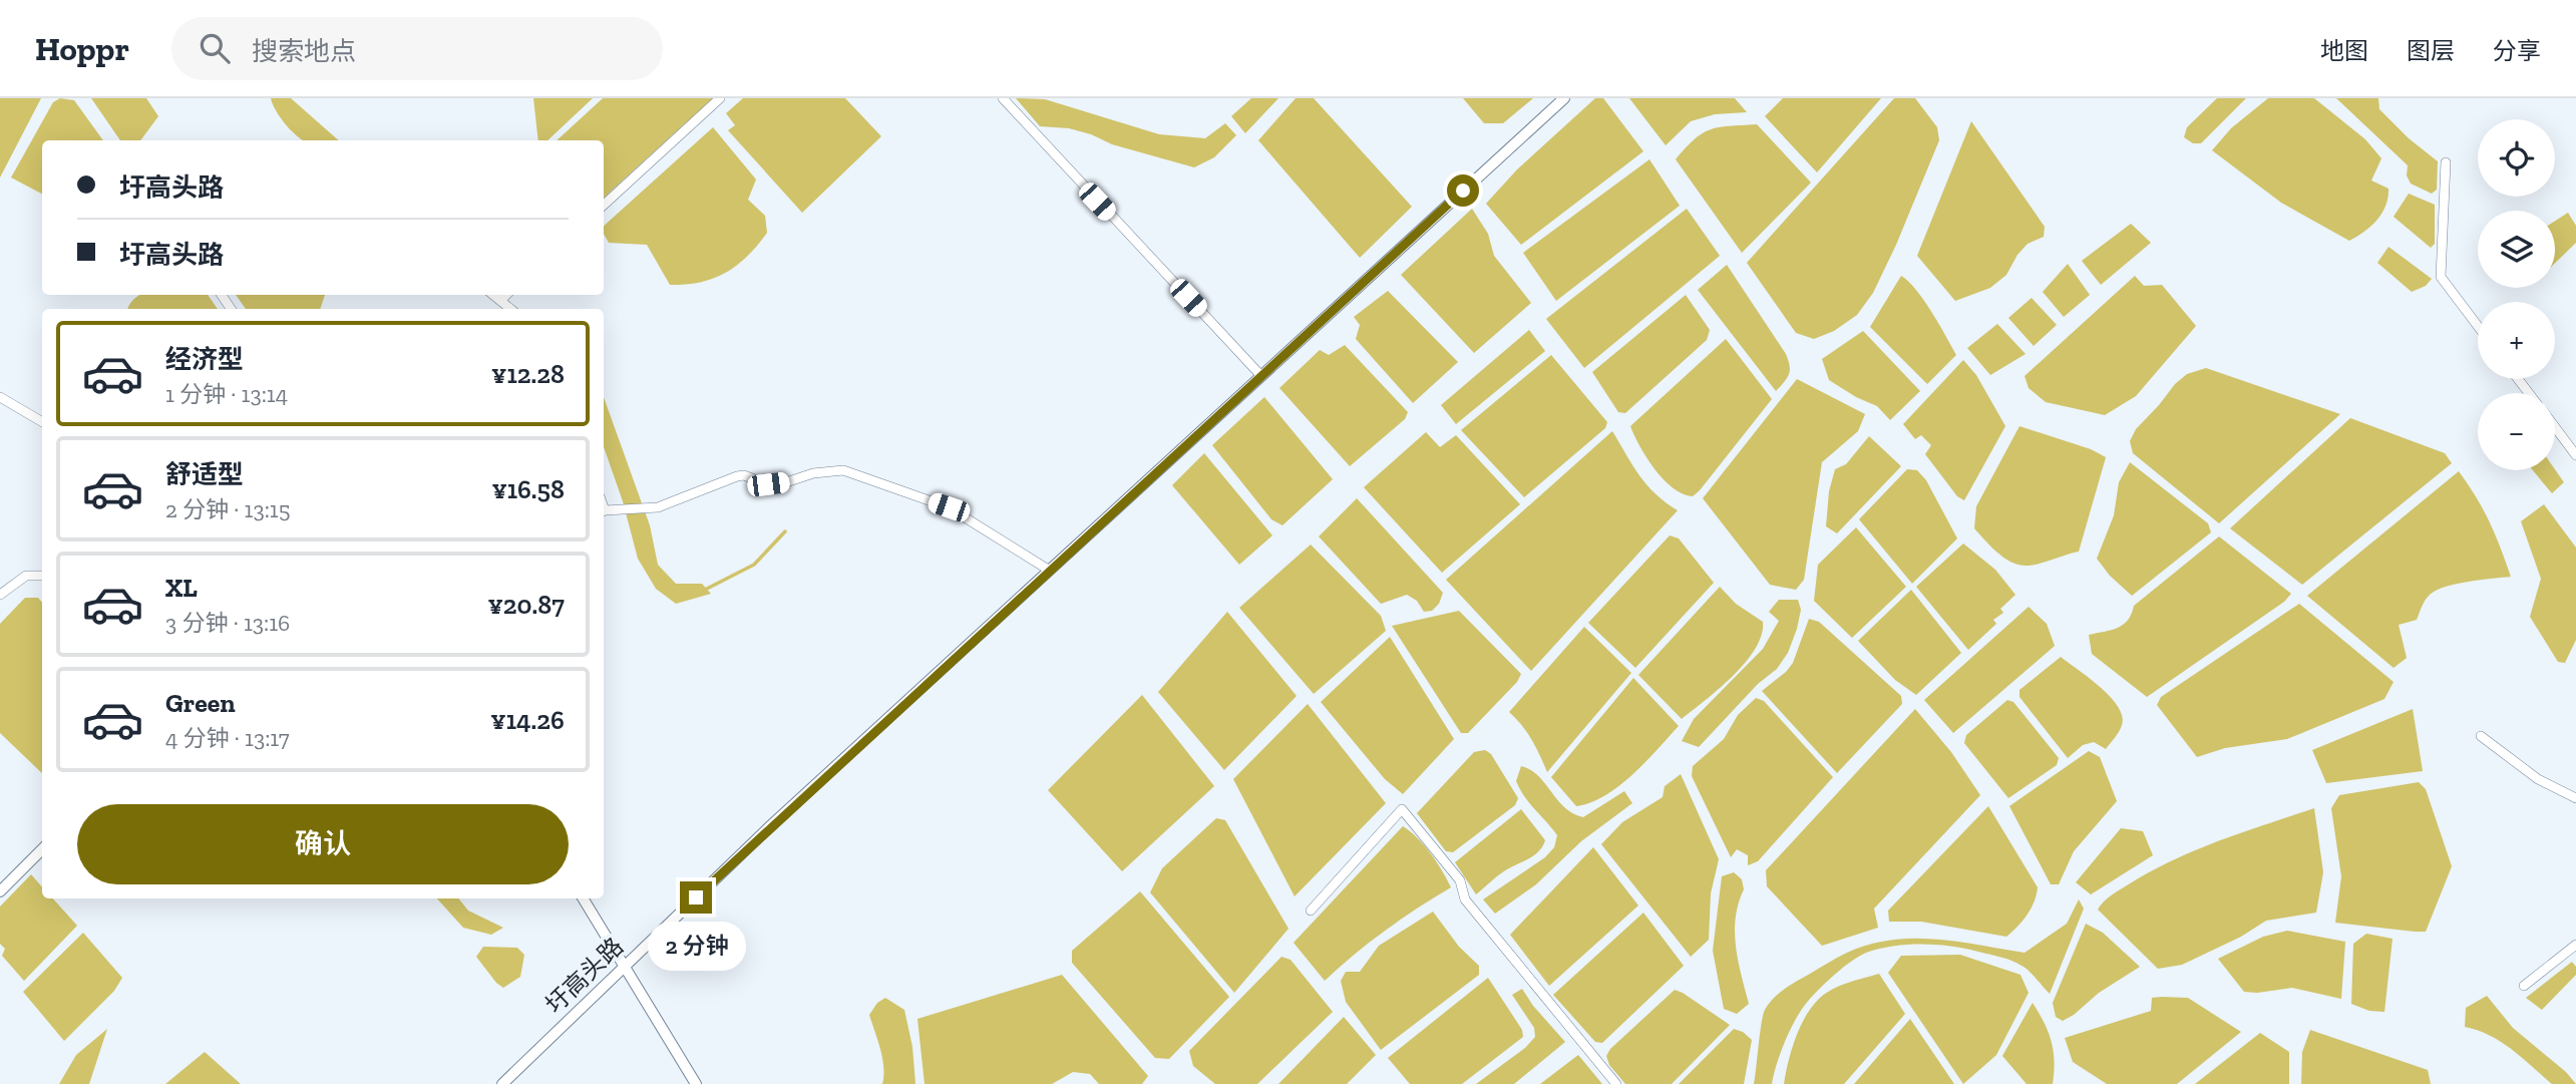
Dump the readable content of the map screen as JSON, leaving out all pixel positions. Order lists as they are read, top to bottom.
{
  "streets": {
    "street": ["圩高头路"]
  },
  "page": {
    "header": "Hoppr",
    "search": "搜索地点",
    "nav": ["地图", "图层", "分享"],
    "map_buttons": ["+", "−"],
    "banner": ["圩高头路", "圩高头路"],
    "list": [
      {
        "name": "经济型",
        "note": "1 分钟 · 13:14",
        "value": "¥12.28"
      },
      {
        "name": "舒适型",
        "note": "2 分钟 · 13:15",
        "value": "¥16.58"
      },
      {
        "name": "XL",
        "note": "3 分钟 · 13:16",
        "value": "¥20.87"
      },
      {
        "name": "Green",
        "note": "4 分钟 · 13:17",
        "value": "¥14.26"
      }
    ],
    "buttons": "确认",
    "bubble": "2 分钟"
  }
}
